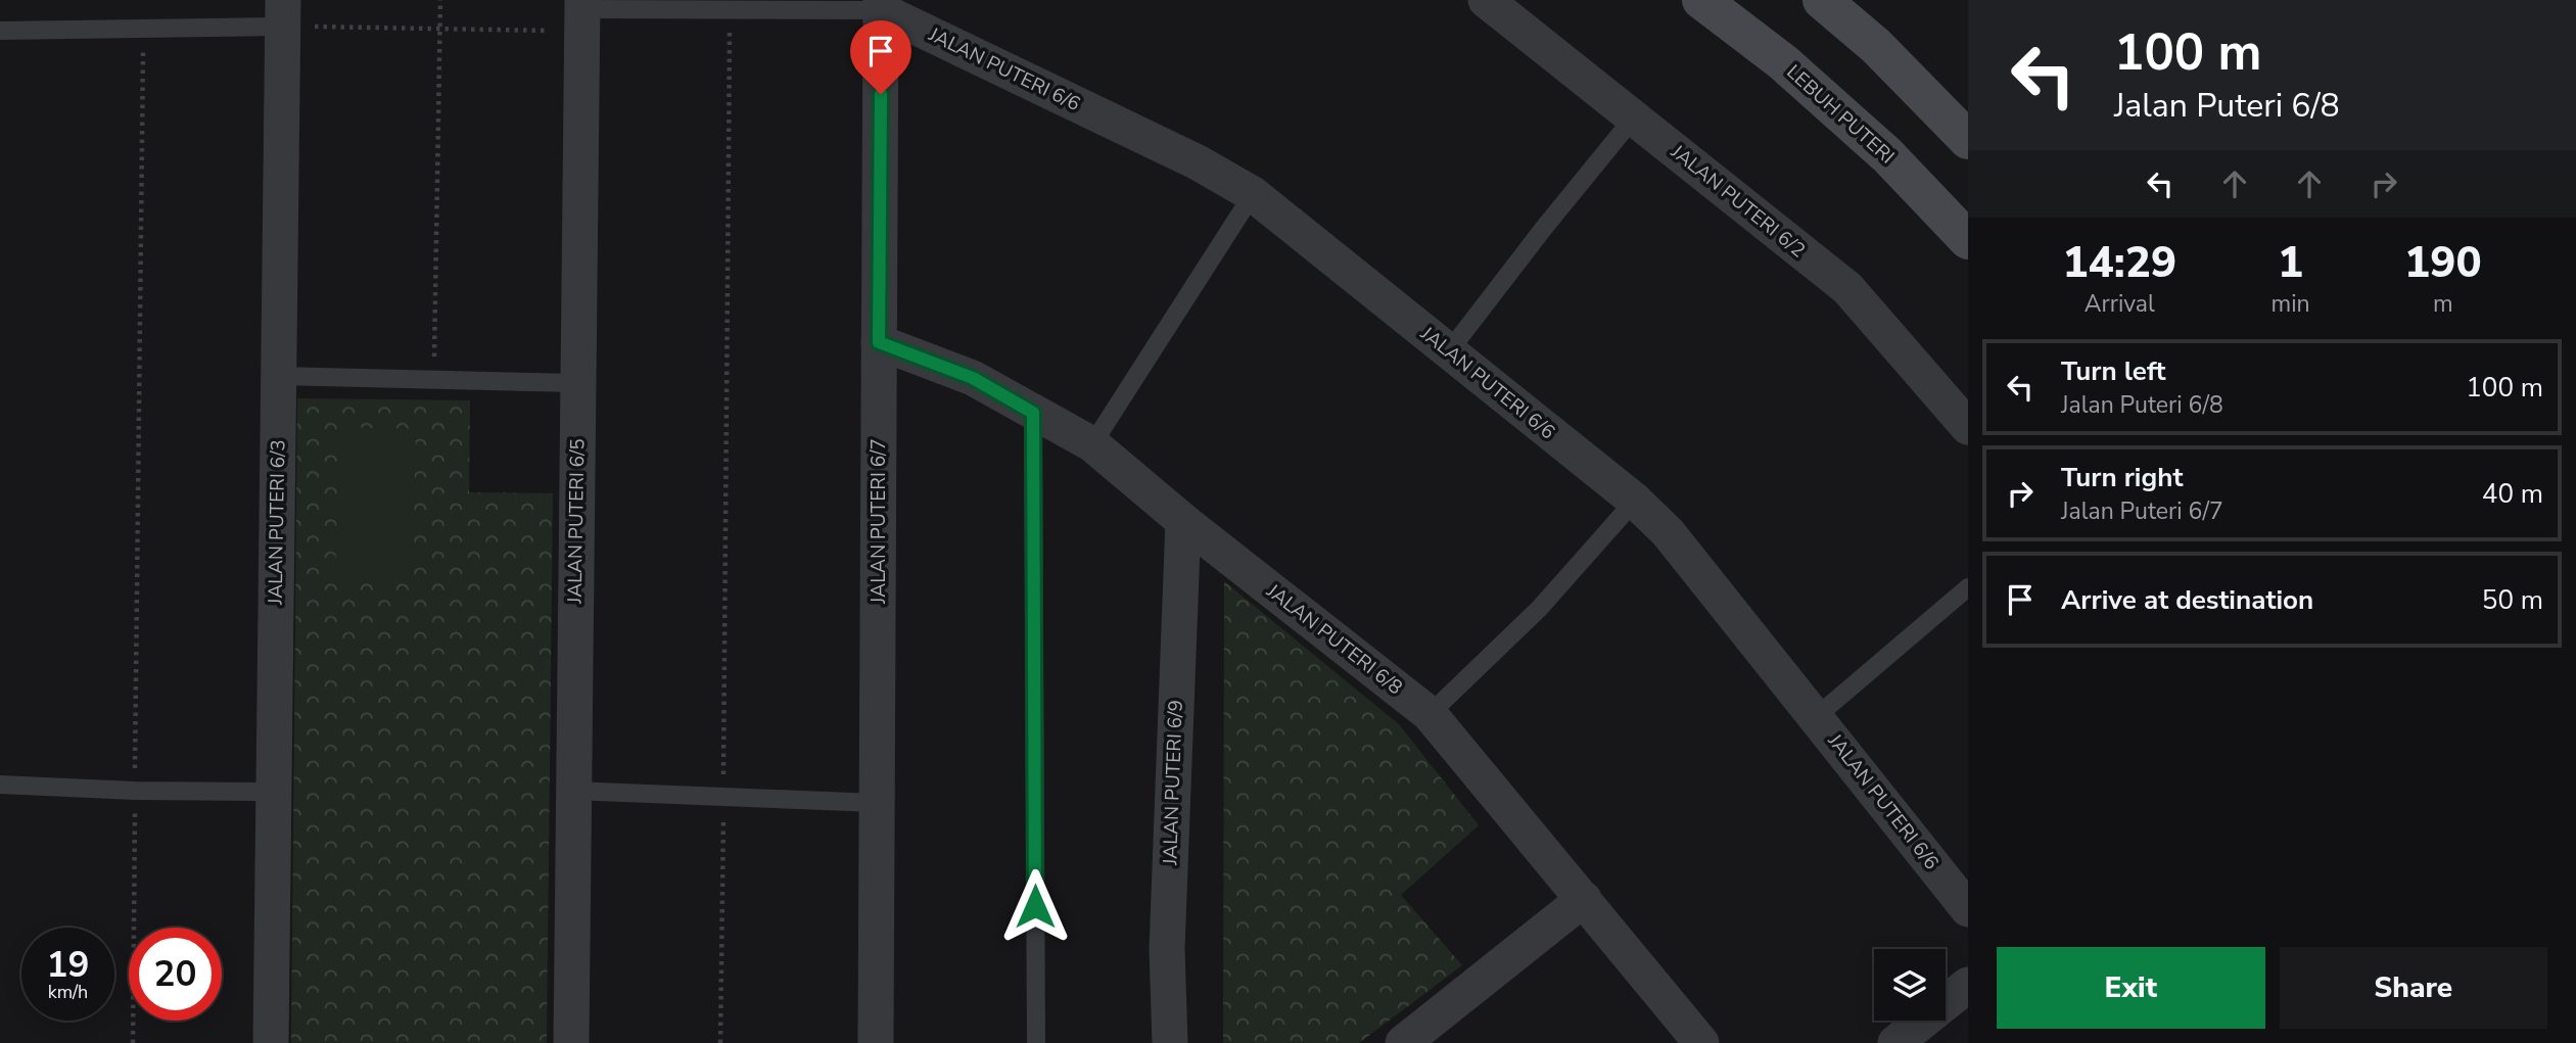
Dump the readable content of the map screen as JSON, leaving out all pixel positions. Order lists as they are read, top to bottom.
{
  "streets": {
    "main road": ["LEBUH PUTERI"],
    "street": [
      "JALAN PUTERI 6/6",
      "JALAN PUTERI 6/2",
      "JALAN PUTERI 6/5",
      "JALAN PUTERI 6/7",
      "JALAN PUTERI 6/3",
      "JALAN PUTERI 6/8",
      "JALAN PUTERI 6/9"
    ]
  },
  "crossings": [
    ["JALAN PUTERI 6/6", "JALAN PUTERI 6/7"],
    ["JALAN PUTERI 6/7", "JALAN PUTERI 6/8"],
    ["JALAN PUTERI 6/8", "JALAN PUTERI 6/9"]
  ],
  "page": {
    "turn": ["100 m", "Jalan Puteri 6/8"],
    "eta": [
      "14:29",
      "Arrival",
      "1",
      "min",
      "190",
      "m"
    ],
    "list": [
      {
        "name": "Turn left",
        "note": "Jalan Puteri 6/8",
        "value": "100 m"
      },
      {
        "name": "Turn right",
        "note": "Jalan Puteri 6/7",
        "value": "40 m"
      },
      {
        "name": "Arrive at destination",
        "value": "50 m"
      }
    ],
    "speed": "19 km/h",
    "limit": "20",
    "buttons": ["Exit", "Share"]
  }
}
